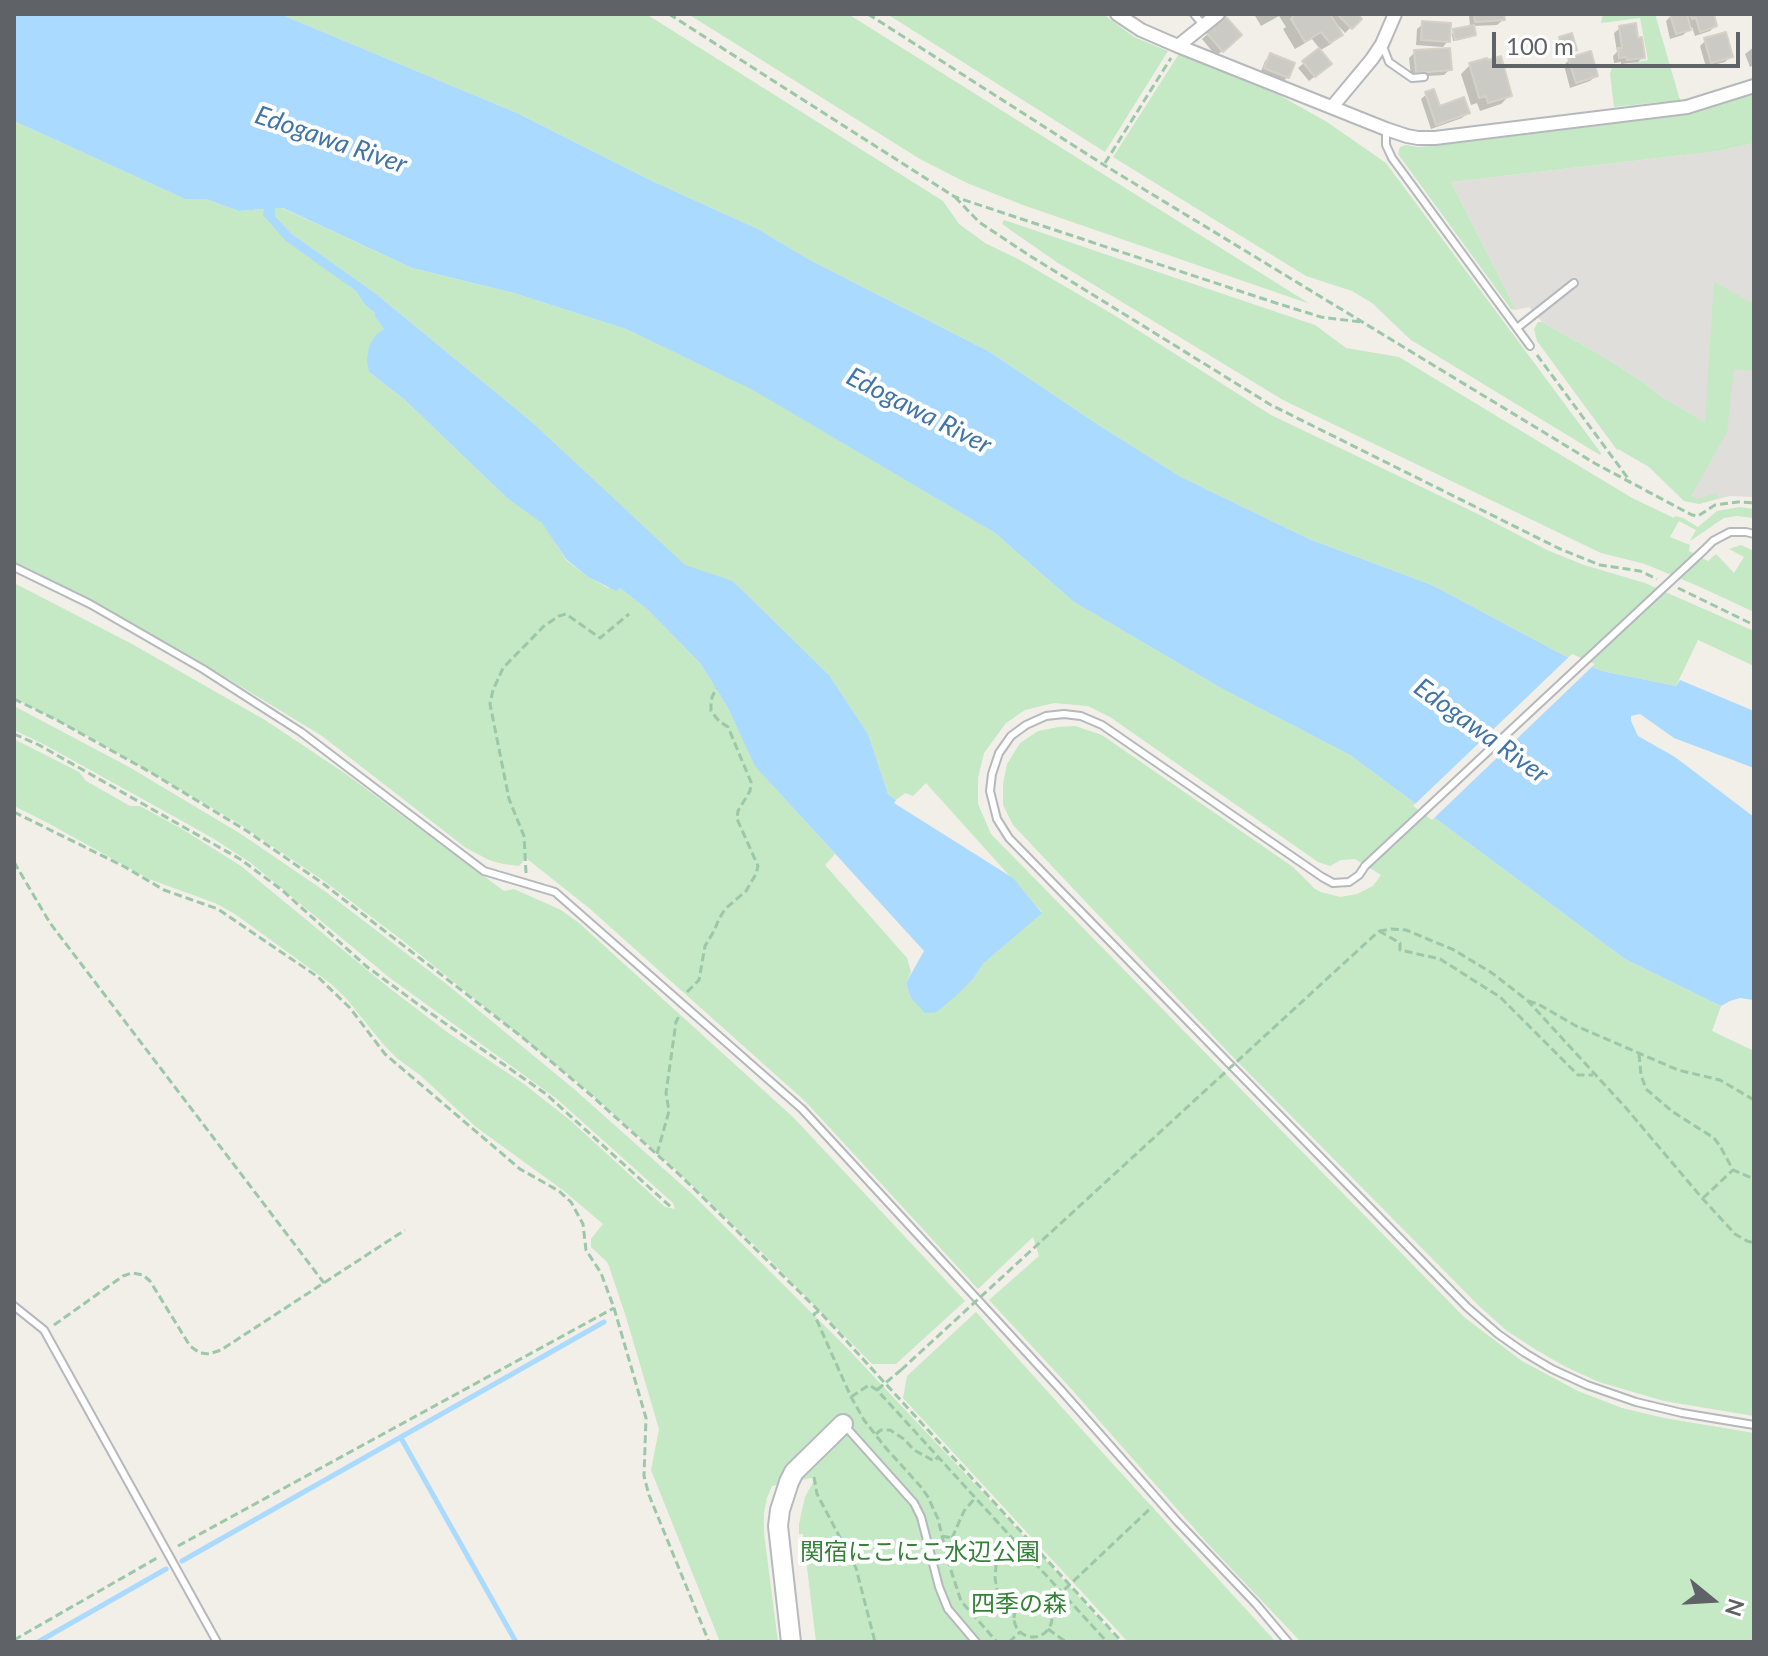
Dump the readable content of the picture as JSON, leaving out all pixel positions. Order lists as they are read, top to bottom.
{
  "water": ["Edogawa River"],
  "parks": ["関宿にこにこ水辺公園", "四季の森"],
  "scale_bar": "100 m",
  "north": "right"
}
